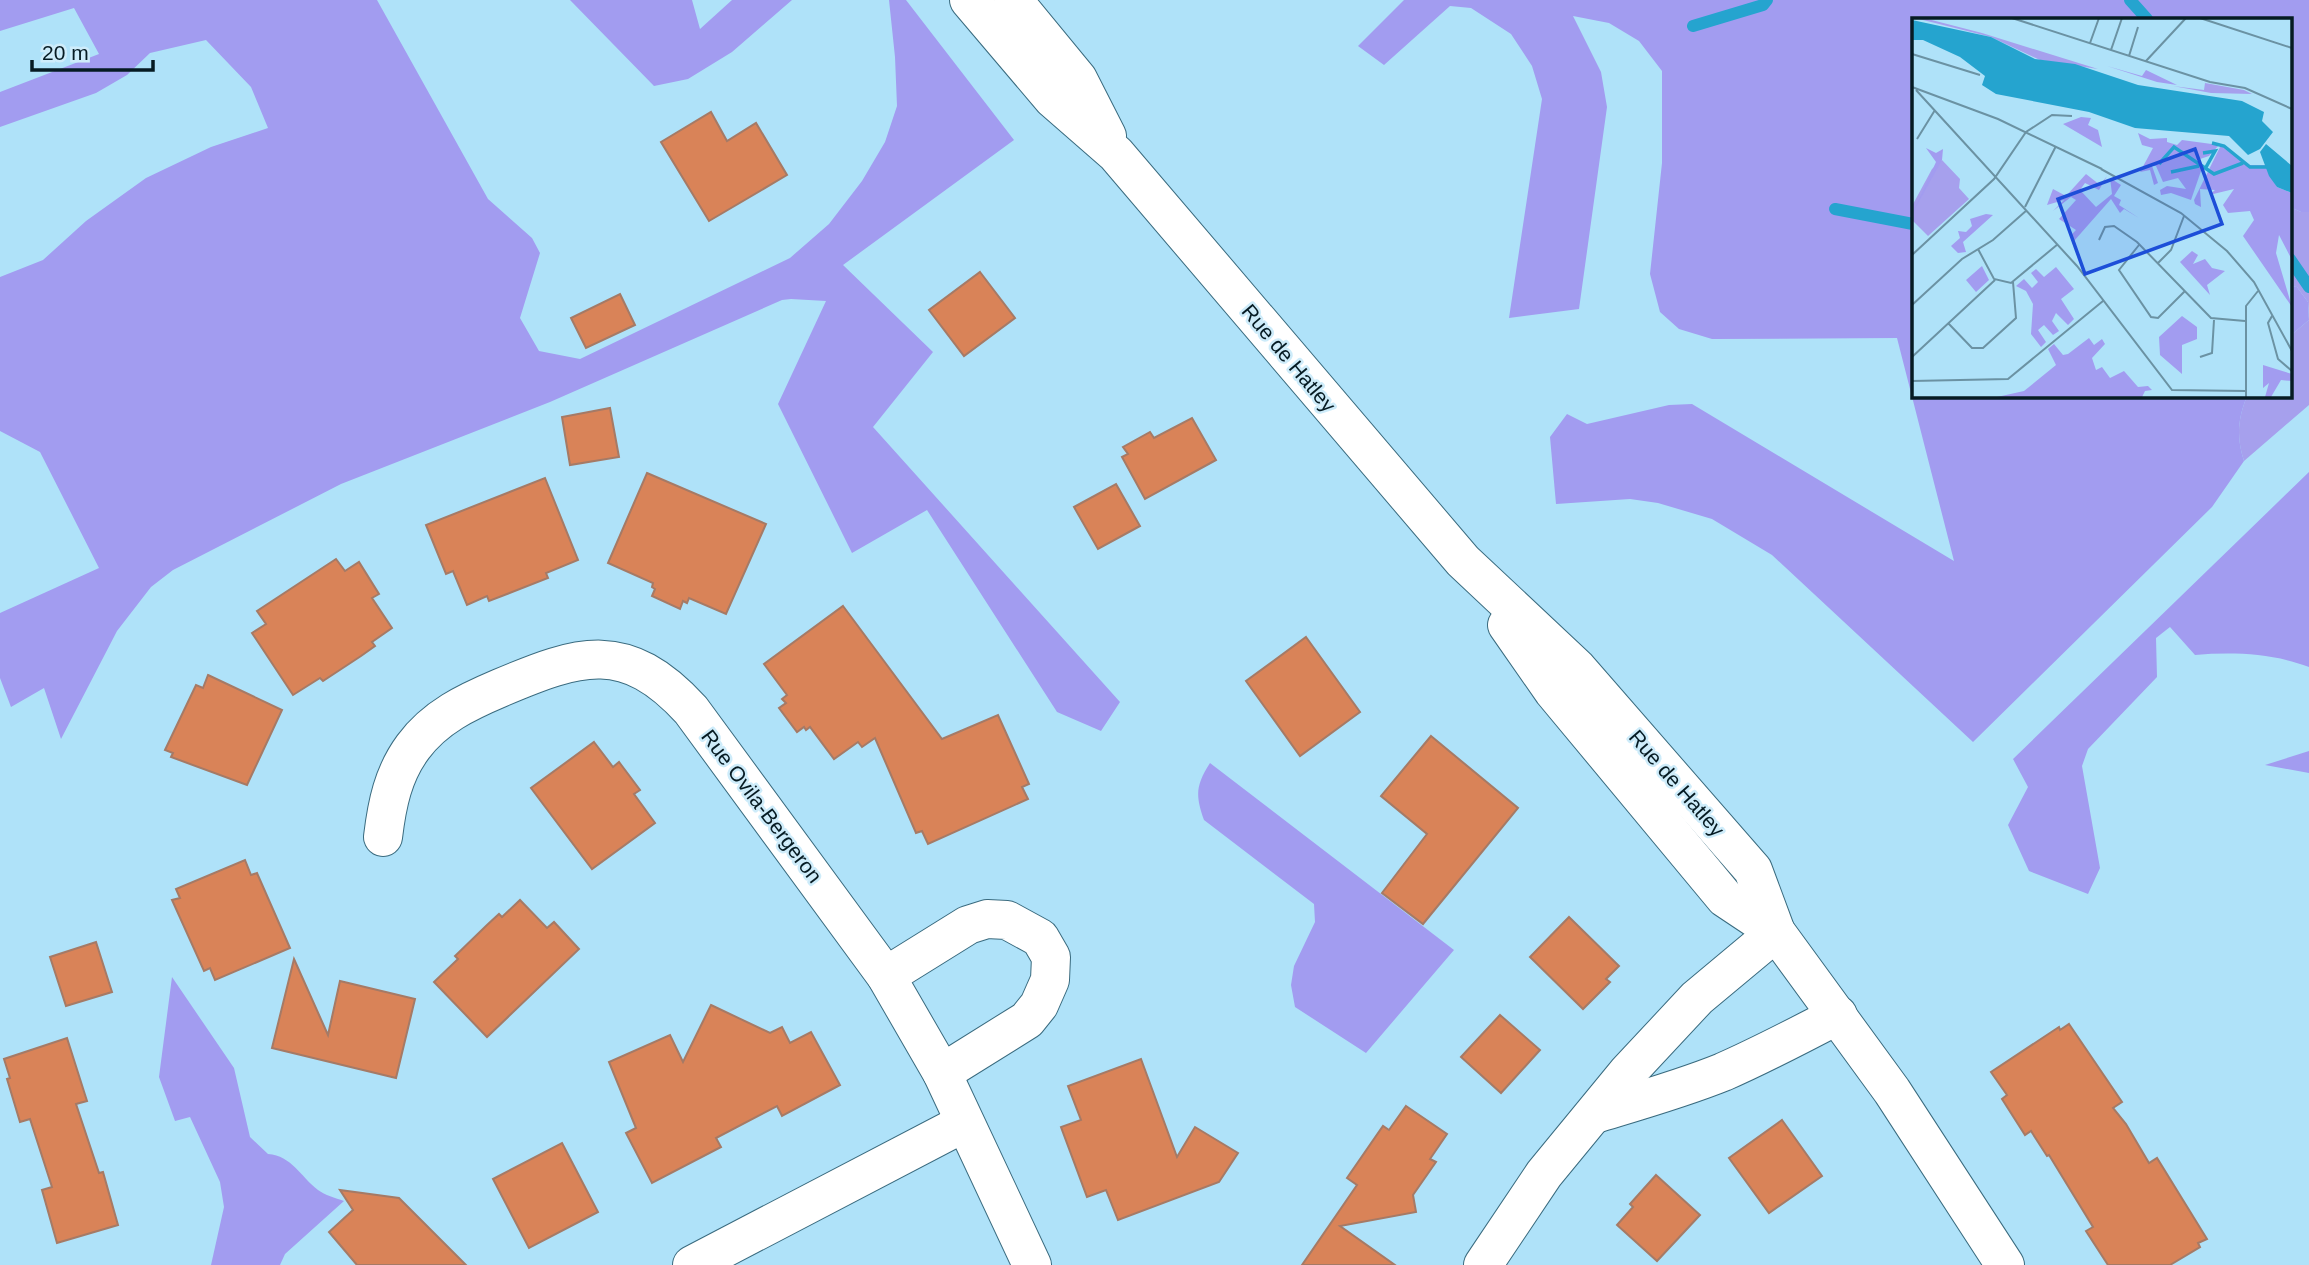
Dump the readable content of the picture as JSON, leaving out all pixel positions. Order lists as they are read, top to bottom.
{
  "streets": {
    "street": ["Rue de Hatley", "Rue Ovila-Bergeron"]
  },
  "scale_bar": "20 m"
}
